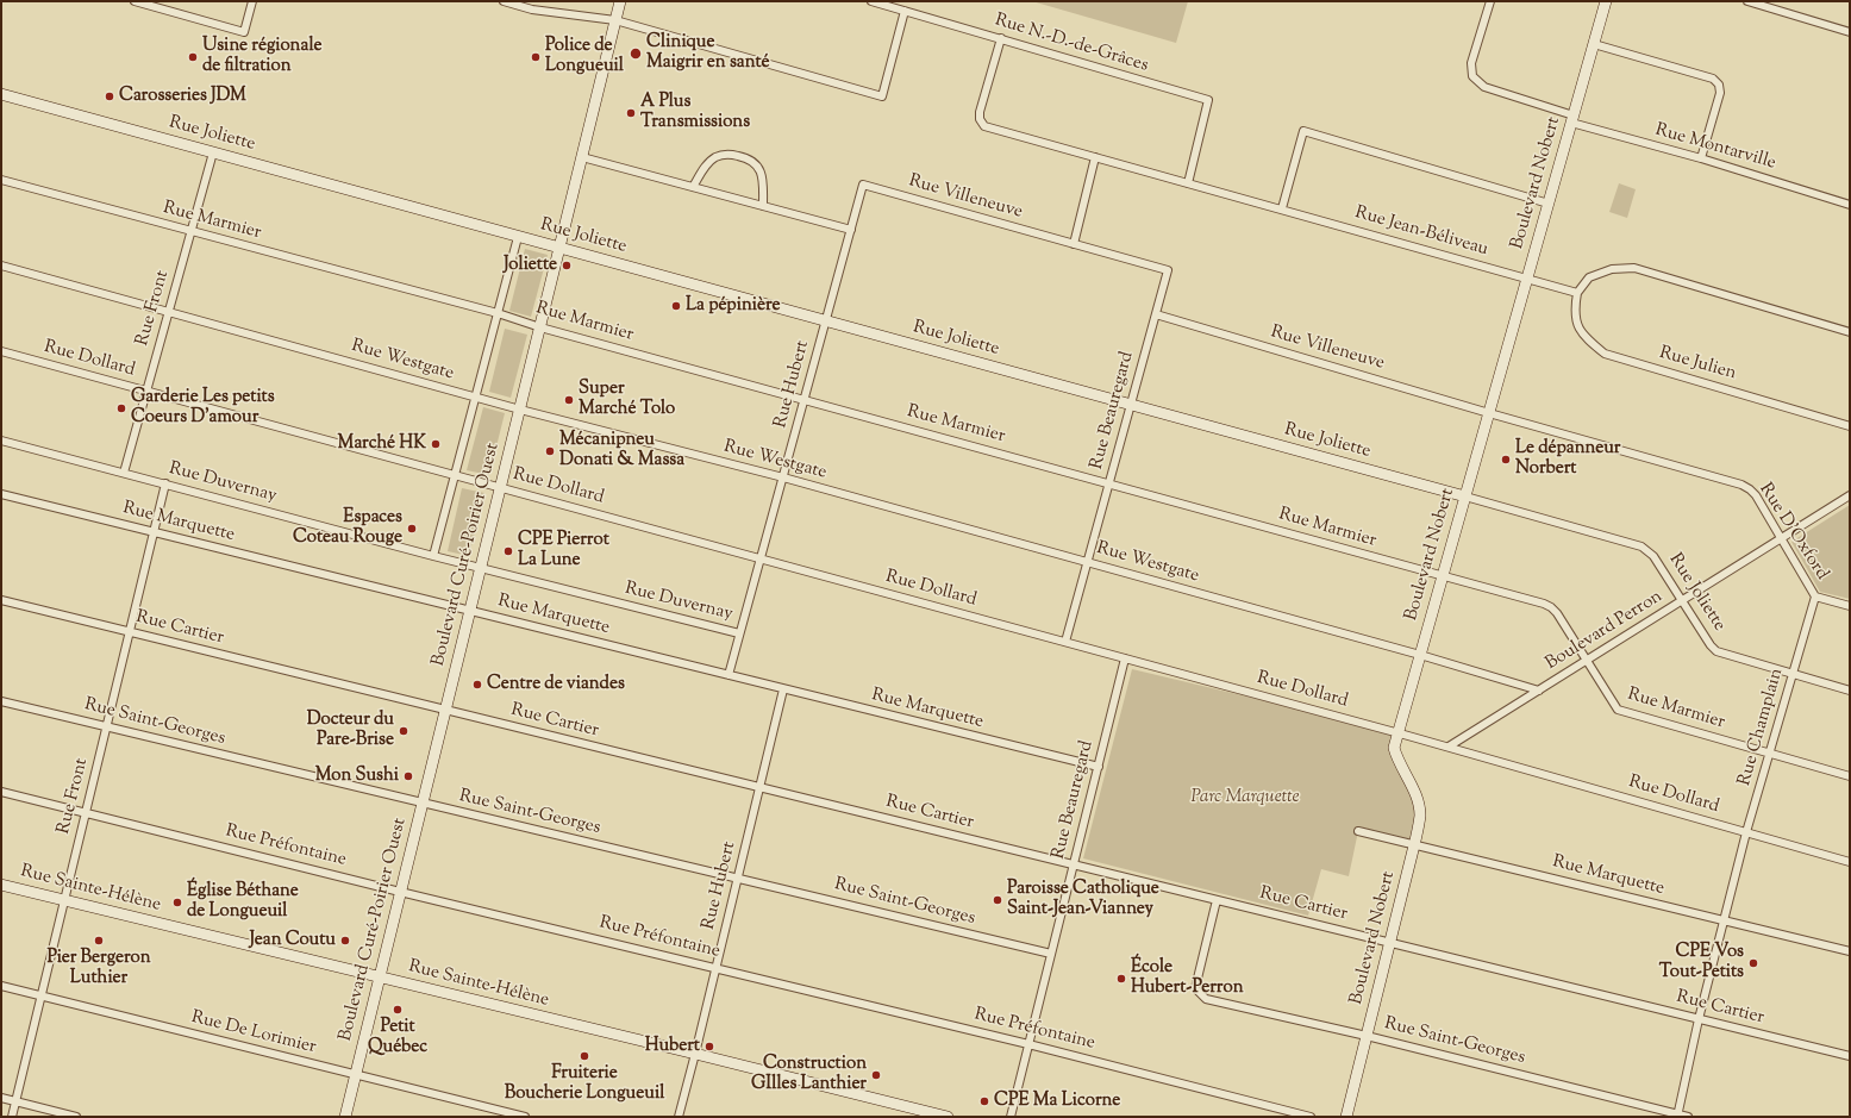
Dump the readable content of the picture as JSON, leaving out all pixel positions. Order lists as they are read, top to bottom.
{
  "streets": {
    "street": [
      "Rue N.-D.-de-Grâces",
      "Rue Joliette",
      "Rue Montarville",
      "Boulevard Nobert",
      "Rue Villeneuve",
      "Rue Marmier",
      "Rue Jean-Béliveau",
      "Rue Front",
      "Rue Dollard",
      "Rue Westgate",
      "Rue Julien",
      "Rue Hubert",
      "Rue Beauregard",
      "Rue Duvernay",
      "Rue Marquette",
      "Rue D'Oxford",
      "Boulevard Curé-Poirier Ouest",
      "Rue Cartier",
      "Boulevard Perron",
      "Rue Saint-Georges",
      "Rue Champlain",
      "Rue Préfontaine",
      "Rue Sainte-Hélène",
      "Rue De Lorimier"
    ]
  },
  "crossings": [
    ["Rue N.-D.-de-Grâces", "Rue Jean-Béliveau"],
    ["Rue Joliette", "Boulevard Nobert"],
    ["Rue Joliette", "Rue Front"],
    ["Rue Joliette", "Rue Hubert"],
    ["Rue Joliette", "Rue Beauregard"],
    ["Rue Joliette", "Boulevard Curé-Poirier Ouest"],
    ["Rue Joliette", "Boulevard Perron"],
    ["Rue Joliette", "Rue Champlain"],
    ["Rue Montarville", "Boulevard Nobert"],
    ["Boulevard Nobert", "Rue Villeneuve"],
    ["Boulevard Nobert", "Rue Marmier"],
    ["Boulevard Nobert", "Rue Jean-Béliveau"],
    ["Boulevard Nobert", "Rue Dollard"],
    ["Boulevard Nobert", "Rue Westgate"],
    ["Boulevard Nobert", "Rue Marquette"],
    ["Boulevard Nobert", "Rue D'Oxford"],
    ["Boulevard Nobert", "Rue Cartier"],
    ["Boulevard Nobert", "Rue Saint-Georges"],
    ["Rue Villeneuve", "Rue Hubert"],
    ["Rue Villeneuve", "Rue Beauregard"],
    ["Rue Villeneuve", "Rue D'Oxford"],
    ["Rue Marmier", "Rue Front"],
    ["Rue Marmier", "Rue Hubert"],
    ["Rue Marmier", "Rue Beauregard"],
    ["Rue Marmier", "Boulevard Curé-Poirier Ouest"],
    ["Rue Marmier", "Boulevard Perron"],
    ["Rue Marmier", "Rue Champlain"],
    ["Rue Jean-Béliveau", "Rue Julien"],
    ["Rue Front", "Rue Dollard"],
    ["Rue Front", "Rue Westgate"],
    ["Rue Front", "Rue Duvernay"],
    ["Rue Front", "Rue Marquette"],
    ["Rue Front", "Rue Cartier"],
    ["Rue Front", "Rue Saint-Georges"],
    ["Rue Front", "Rue Préfontaine"],
    ["Rue Front", "Rue Sainte-Hélène"],
    ["Rue Front", "Rue De Lorimier"],
    ["Rue Dollard", "Rue Hubert"],
    ["Rue Dollard", "Rue Beauregard"],
    ["Rue Dollard", "Boulevard Curé-Poirier Ouest"],
    ["Rue Dollard", "Boulevard Perron"],
    ["Rue Dollard", "Rue Champlain"],
    ["Rue Westgate", "Rue Hubert"],
    ["Rue Westgate", "Rue Beauregard"],
    ["Rue Westgate", "Boulevard Curé-Poirier Ouest"],
    ["Rue Westgate", "Boulevard Perron"],
    ["Rue Hubert", "Rue Duvernay"],
    ["Rue Hubert", "Rue Marquette"],
    ["Rue Hubert", "Rue Cartier"],
    ["Rue Hubert", "Rue Saint-Georges"],
    ["Rue Hubert", "Rue Préfontaine"],
    ["Rue Hubert", "Rue Sainte-Hélène"],
    ["Rue Beauregard", "Rue Marquette"],
    ["Rue Beauregard", "Rue Cartier"],
    ["Rue Beauregard", "Rue Saint-Georges"],
    ["Rue Beauregard", "Rue Préfontaine"],
    ["Rue Duvernay", "Boulevard Curé-Poirier Ouest"],
    ["Rue Marquette", "Boulevard Curé-Poirier Ouest"],
    ["Rue Marquette", "Rue Champlain"],
    ["Rue D'Oxford", "Boulevard Perron"],
    ["Rue D'Oxford", "Rue Champlain"],
    ["Boulevard Curé-Poirier Ouest", "Rue Cartier"],
    ["Boulevard Curé-Poirier Ouest", "Rue Saint-Georges"],
    ["Boulevard Curé-Poirier Ouest", "Rue Préfontaine"],
    ["Boulevard Curé-Poirier Ouest", "Rue Sainte-Hélène"],
    ["Boulevard Curé-Poirier Ouest", "Rue De Lorimier"],
    ["Rue Cartier", "Rue Saint-Georges"],
    ["Rue Cartier", "Rue Champlain"],
    ["Rue Saint-Georges", "Rue Champlain"]
  ],
  "parks": ["Parc Marquette"],
  "places": [
    "Clinique Maigrir en santé",
    "Usine régionale de filtration",
    "Police de Longueuil",
    "Carosseries JDM",
    "A Plus Transmissions",
    "Joliette",
    "La pépinière",
    "Super Marché Tolo",
    "Garderie Les petits Coeurs D'amour",
    "Marché HK",
    "Mécanipneu Donati & Massa",
    "Le dépanneur Norbert",
    "Espaces Coteau Rouge",
    "CPE Pierrot La Lune",
    "Centre de viandes",
    "Docteur du Pare-Brise",
    "Mon Sushi",
    "Paroisse Catholique Saint-Jean-Vianney",
    "Église Béthane de Longueuil",
    "Pier Bergeron Luthier",
    "Jean Coutu",
    "CPE Vos Tout-Petits",
    "École Hubert-Perron",
    "Petit Québec",
    "Hubert",
    "Fruiterie Boucherie Longueuil",
    "Construction GIlles Lanthier",
    "CPE Ma Licorne"
  ]
}
